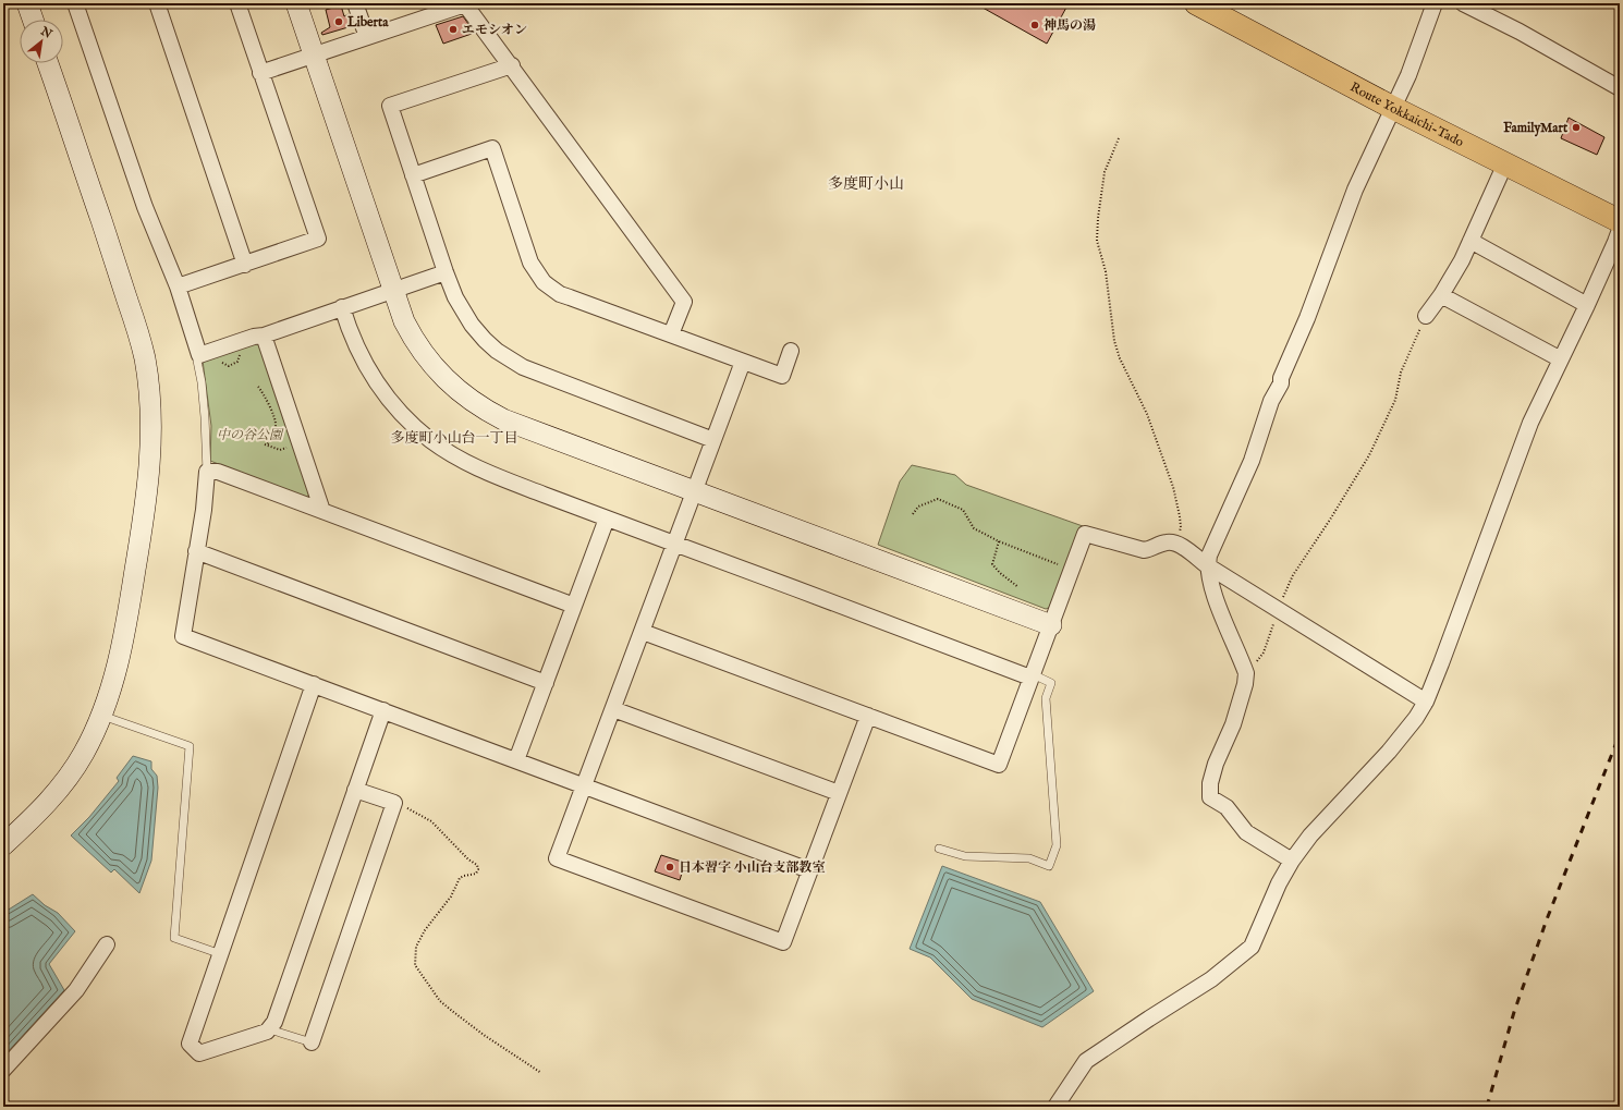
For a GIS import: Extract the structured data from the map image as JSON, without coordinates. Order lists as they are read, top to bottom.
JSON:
{
  "streets": {
    "main road": ["Route Yokkaichi-Tado"]
  },
  "districts": ["多度町小山", "多度町小山台一丁目"],
  "parks": ["中の谷公園"],
  "places": [
    "Liberta",
    "神馬の湯",
    "エモシオン",
    "FamilyMart",
    "日本習字 小山台支部教室"
  ],
  "north": "top right"
}
